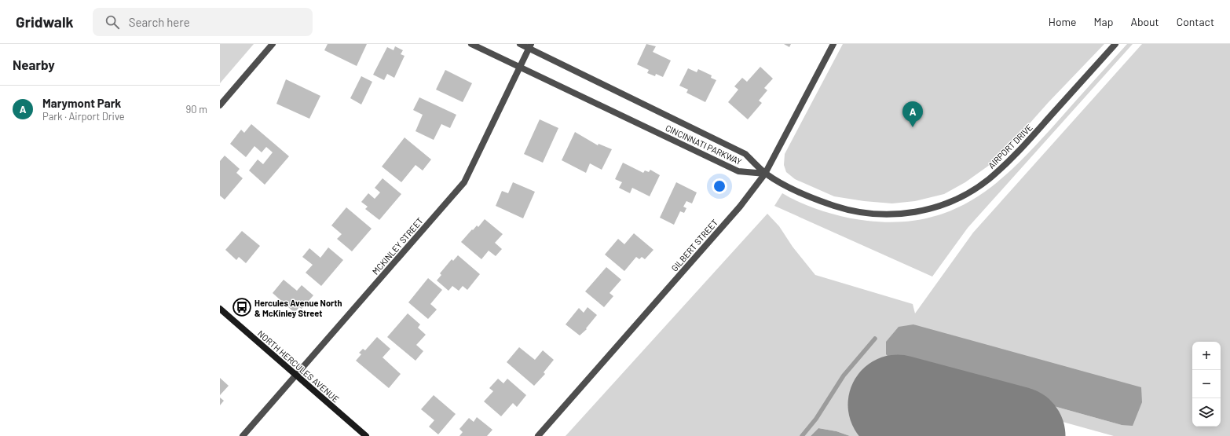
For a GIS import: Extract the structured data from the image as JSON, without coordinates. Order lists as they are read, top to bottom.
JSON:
{
  "streets": {
    "street": [
      "CINCINNATI PARKWAY",
      "AIRPORT DRIVE",
      "GILBERT STREET",
      "MCKINLEY STREET",
      "NORTH HERCULES AVENUE"
    ]
  },
  "crossings": [
    ["CINCINNATI PARKWAY", "AIRPORT DRIVE"],
    ["CINCINNATI PARKWAY", "GILBERT STREET"],
    ["CINCINNATI PARKWAY", "MCKINLEY STREET"],
    ["AIRPORT DRIVE", "GILBERT STREET"],
    ["MCKINLEY STREET", "NORTH HERCULES AVENUE"]
  ],
  "places": {
    "bus stop": ["Hercules Avenue North & McKinley Street"]
  },
  "page": {
    "header": "Gridwalk",
    "search": "Search here",
    "nav": [
      "Home",
      "Map",
      "About",
      "Contact"
    ],
    "heading": "Nearby",
    "list": [
      {
        "mark": "A",
        "name": "Marymont Park",
        "note": "Park · Airport Drive",
        "value": "90 m"
      }
    ],
    "pins": "A",
    "map_buttons": ["+", "−"]
  }
}
